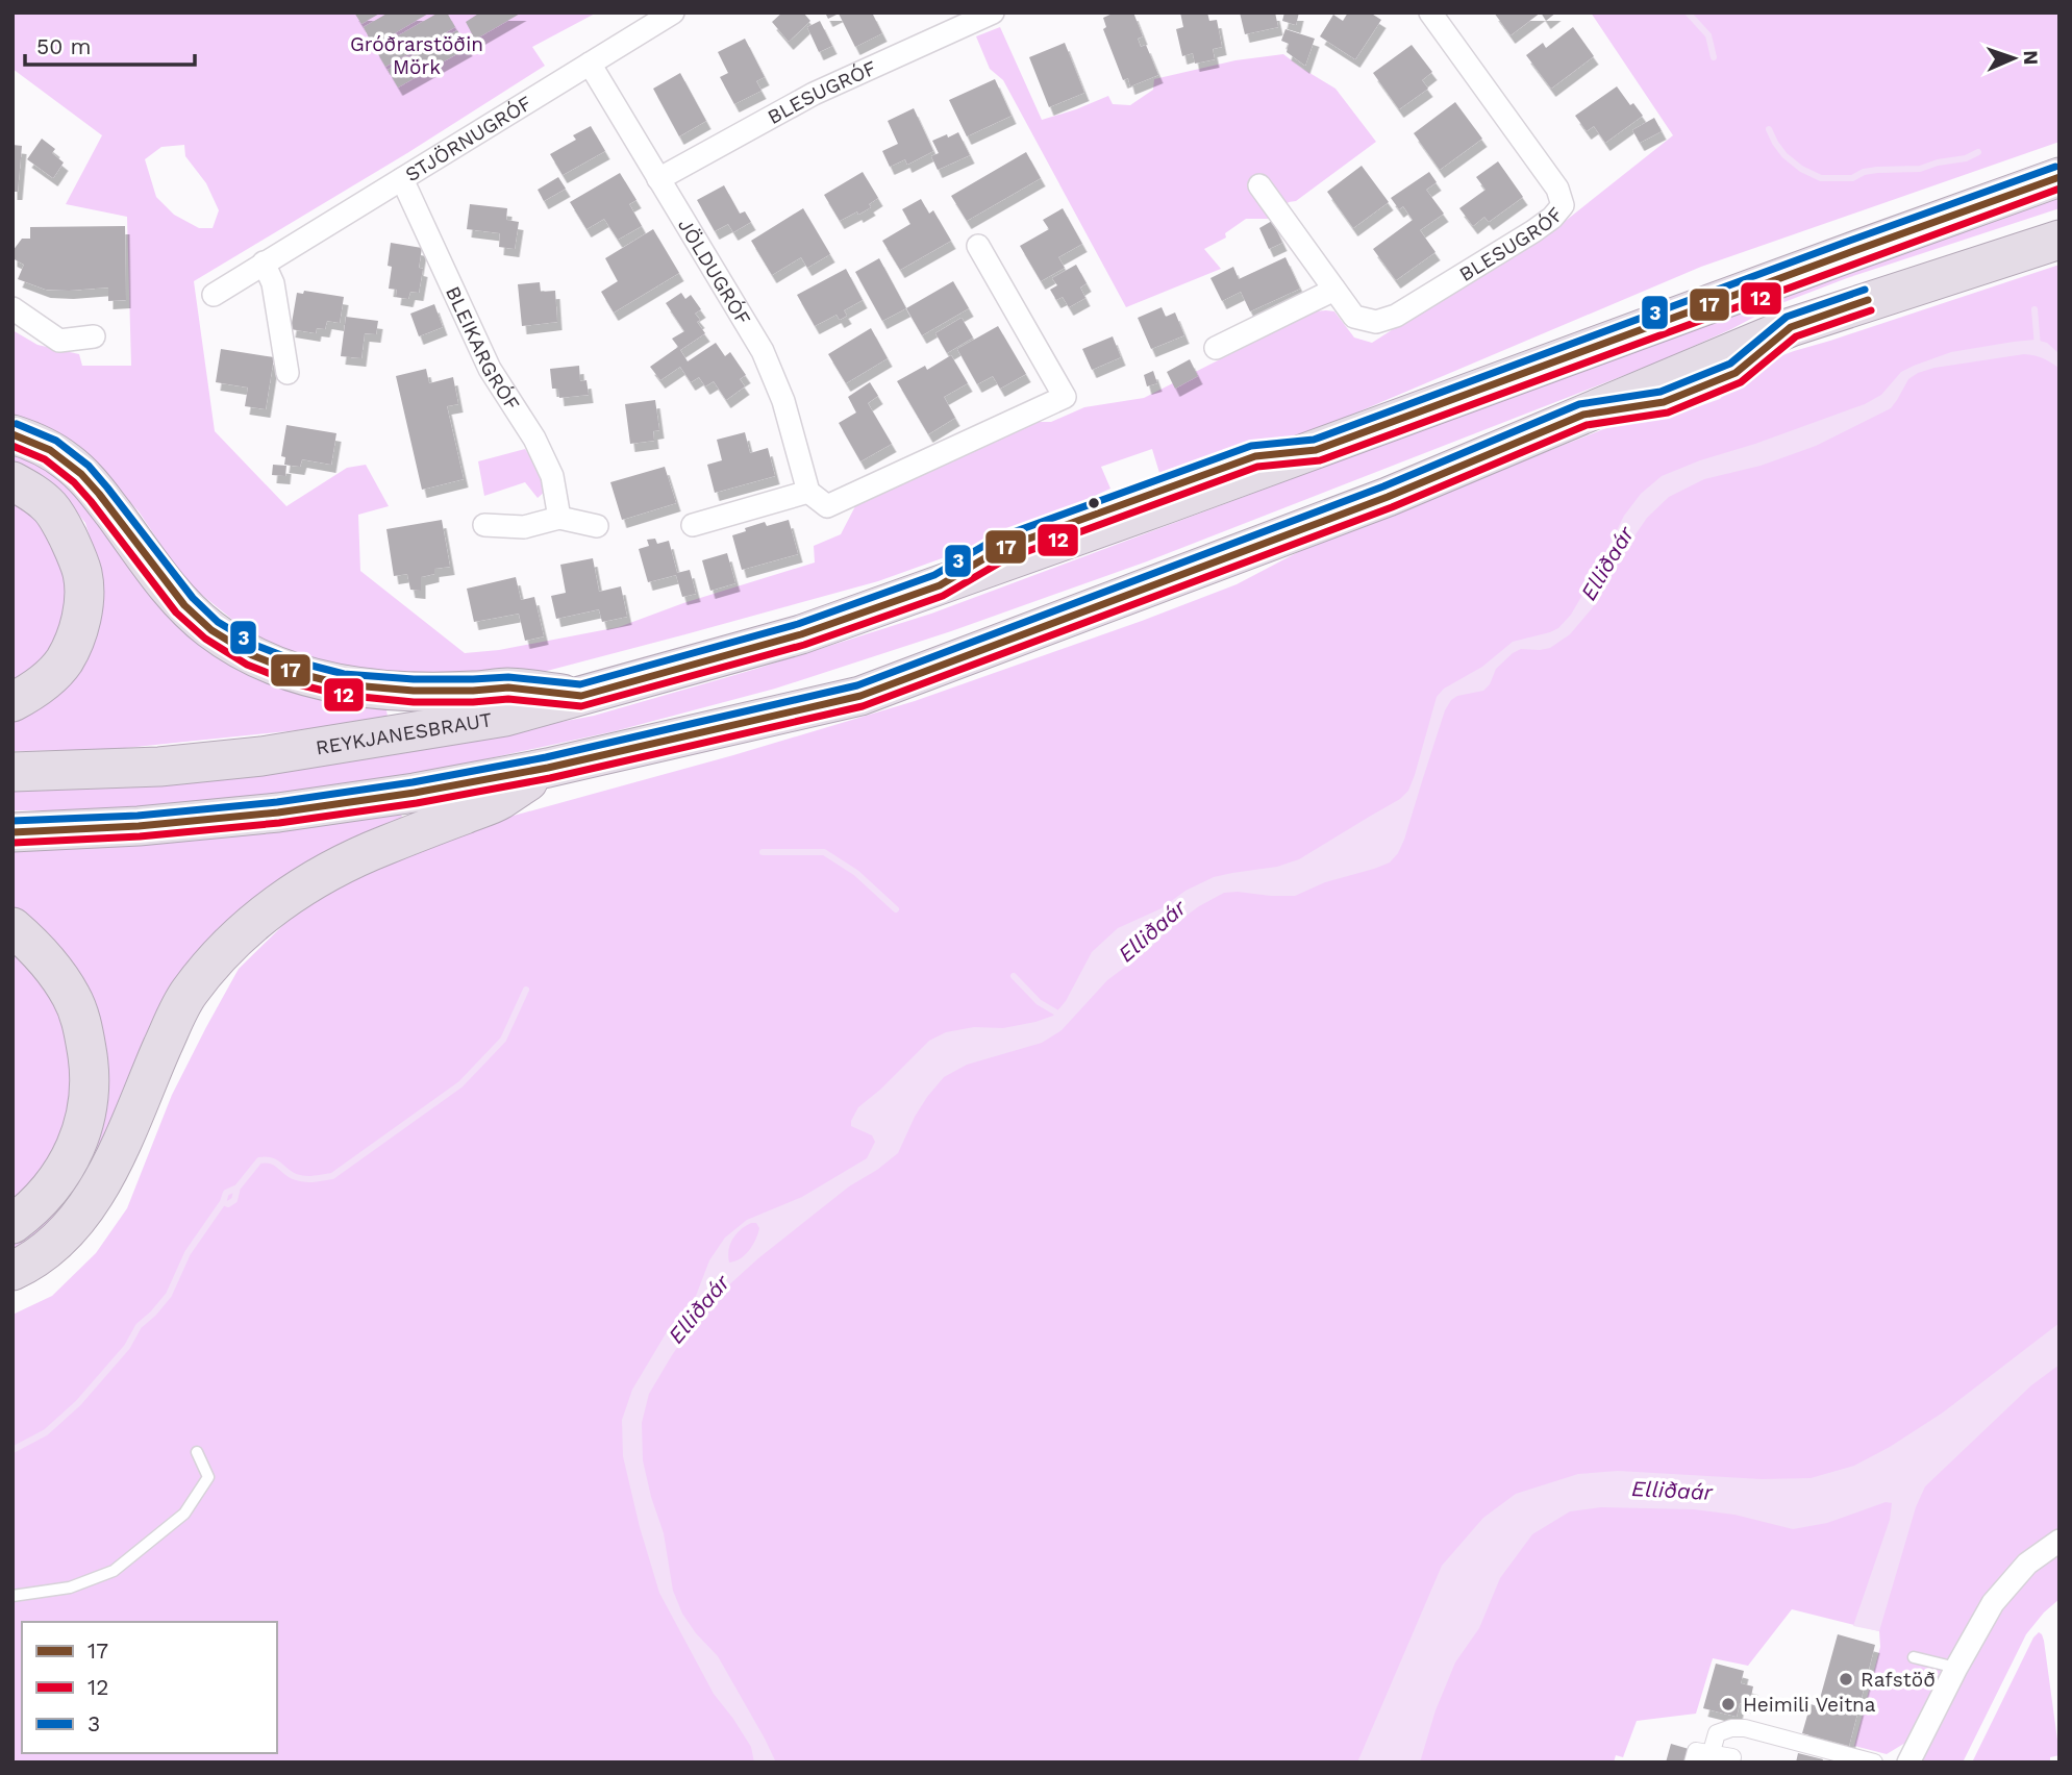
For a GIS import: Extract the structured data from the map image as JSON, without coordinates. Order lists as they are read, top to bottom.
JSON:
{
  "streets": {
    "highway": ["REYKJANESBRAUT"],
    "street": [
      "BLESUGRÓF",
      "STJÖRNUGRÓF",
      "JÖLDUGRÓF",
      "BLEIKARGRÓF"
    ]
  },
  "crossings": [
    ["BLESUGRÓF", "JÖLDUGRÓF"],
    ["STJÖRNUGRÓF", "JÖLDUGRÓF"],
    ["STJÖRNUGRÓF", "BLEIKARGRÓF"]
  ],
  "water": ["Elliðaár"],
  "parks": ["Gróðrarstöðin Mörk"],
  "places": ["Rafstöð", "Heimili Veitna"],
  "lines": ["transit line 3", "transit line 17", "transit line 12"],
  "legend": ["17", "12", "3"],
  "scale_bar": "50 m",
  "north": "right"
}
